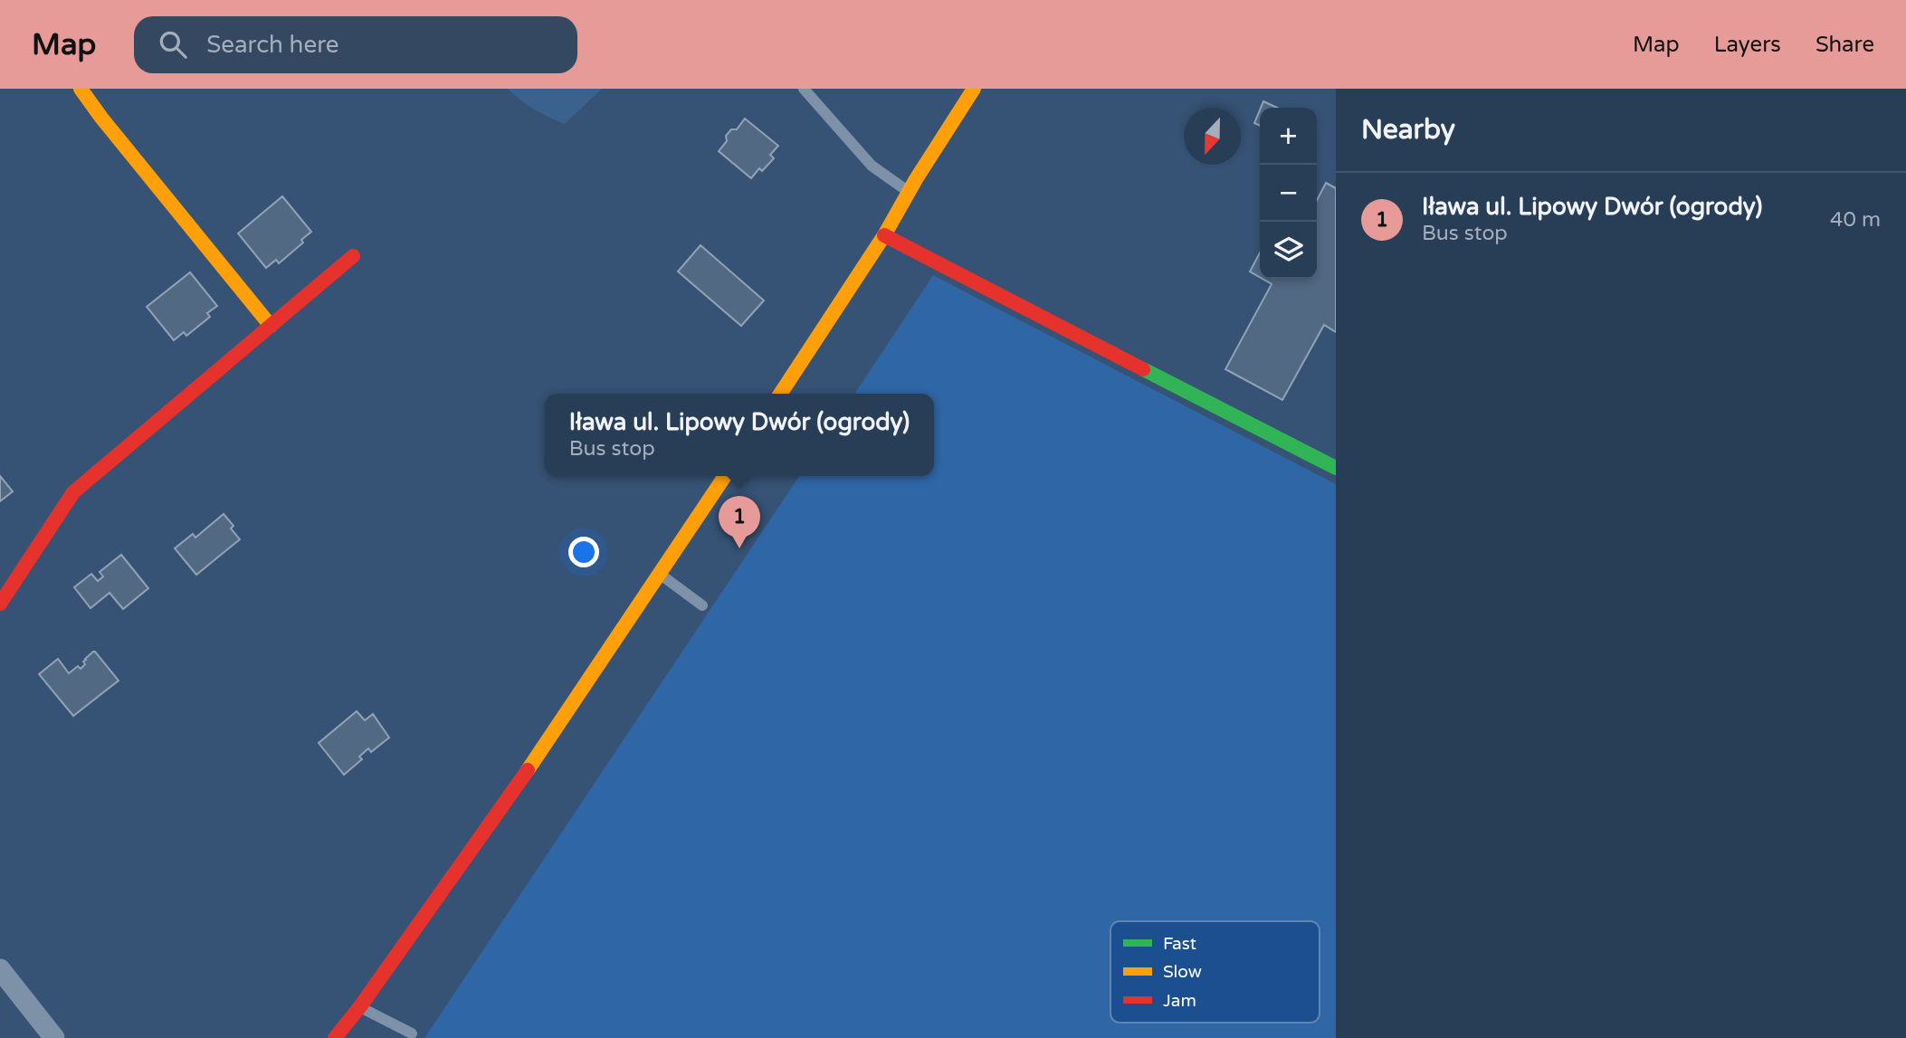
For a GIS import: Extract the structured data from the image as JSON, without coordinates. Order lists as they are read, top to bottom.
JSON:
{
  "legend": ["Fast", "Slow", "Jam"],
  "north": "bottom",
  "page": {
    "header": "Map",
    "search": "Search here",
    "nav": ["Map", "Layers", "Share"],
    "heading": "Nearby",
    "map_buttons": ["+", "−"],
    "list": [
      {
        "mark": "1",
        "name": "Iława ul. Lipowy Dwór (ogrody)",
        "note": "Bus stop",
        "value": "40 m"
      }
    ],
    "popup": ["Iława ul. Lipowy Dwór (ogrody)", "Bus stop"],
    "pins": "1"
  }
}
